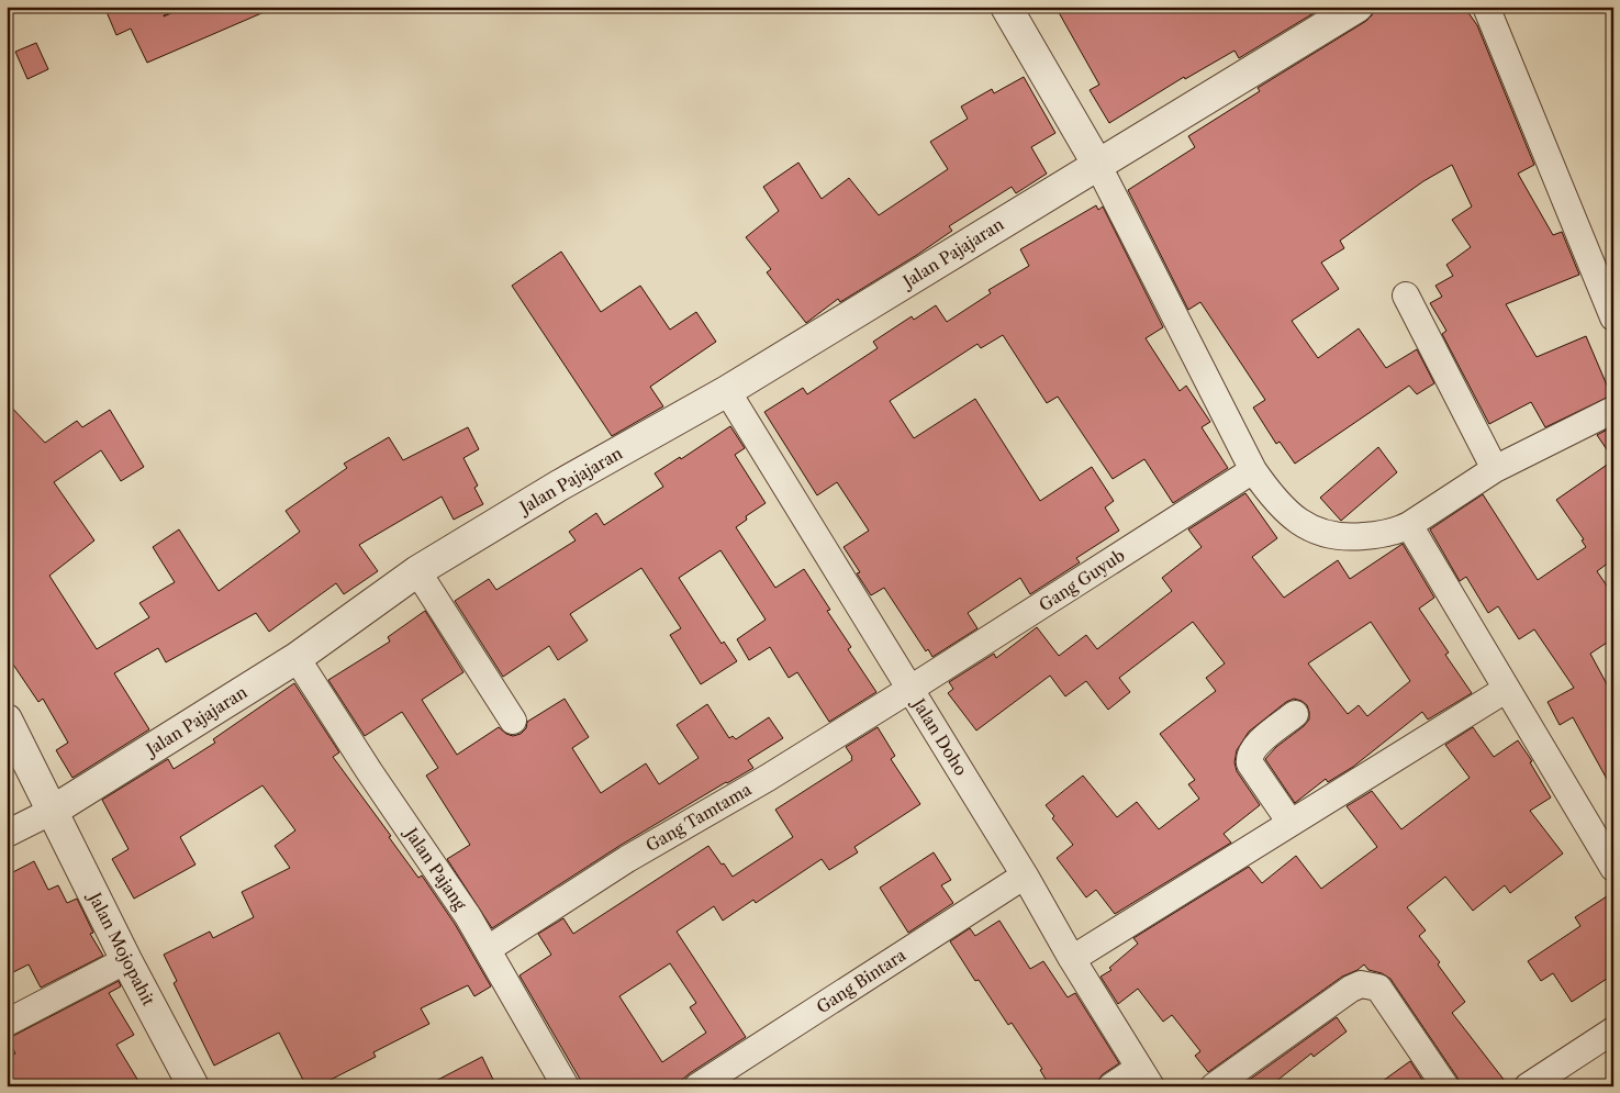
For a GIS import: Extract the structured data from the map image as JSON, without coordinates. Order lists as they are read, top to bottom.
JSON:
{
  "streets": {
    "street": [
      "Jalan Pajajaran",
      "Gang Guyub",
      "Jalan Doho",
      "Gang Tamtama",
      "Jalan Pajang",
      "Jalan Mojopahit",
      "Gang Bintara"
    ]
  },
  "crossings": [
    ["Jalan Pajajaran", "Jalan Doho"],
    ["Jalan Pajajaran", "Jalan Pajang"],
    ["Jalan Pajajaran", "Jalan Mojopahit"],
    ["Gang Guyub", "Jalan Doho"],
    ["Gang Guyub", "Gang Tamtama"],
    ["Jalan Doho", "Gang Tamtama"],
    ["Jalan Doho", "Gang Bintara"],
    ["Gang Tamtama", "Jalan Pajang"]
  ]
}
